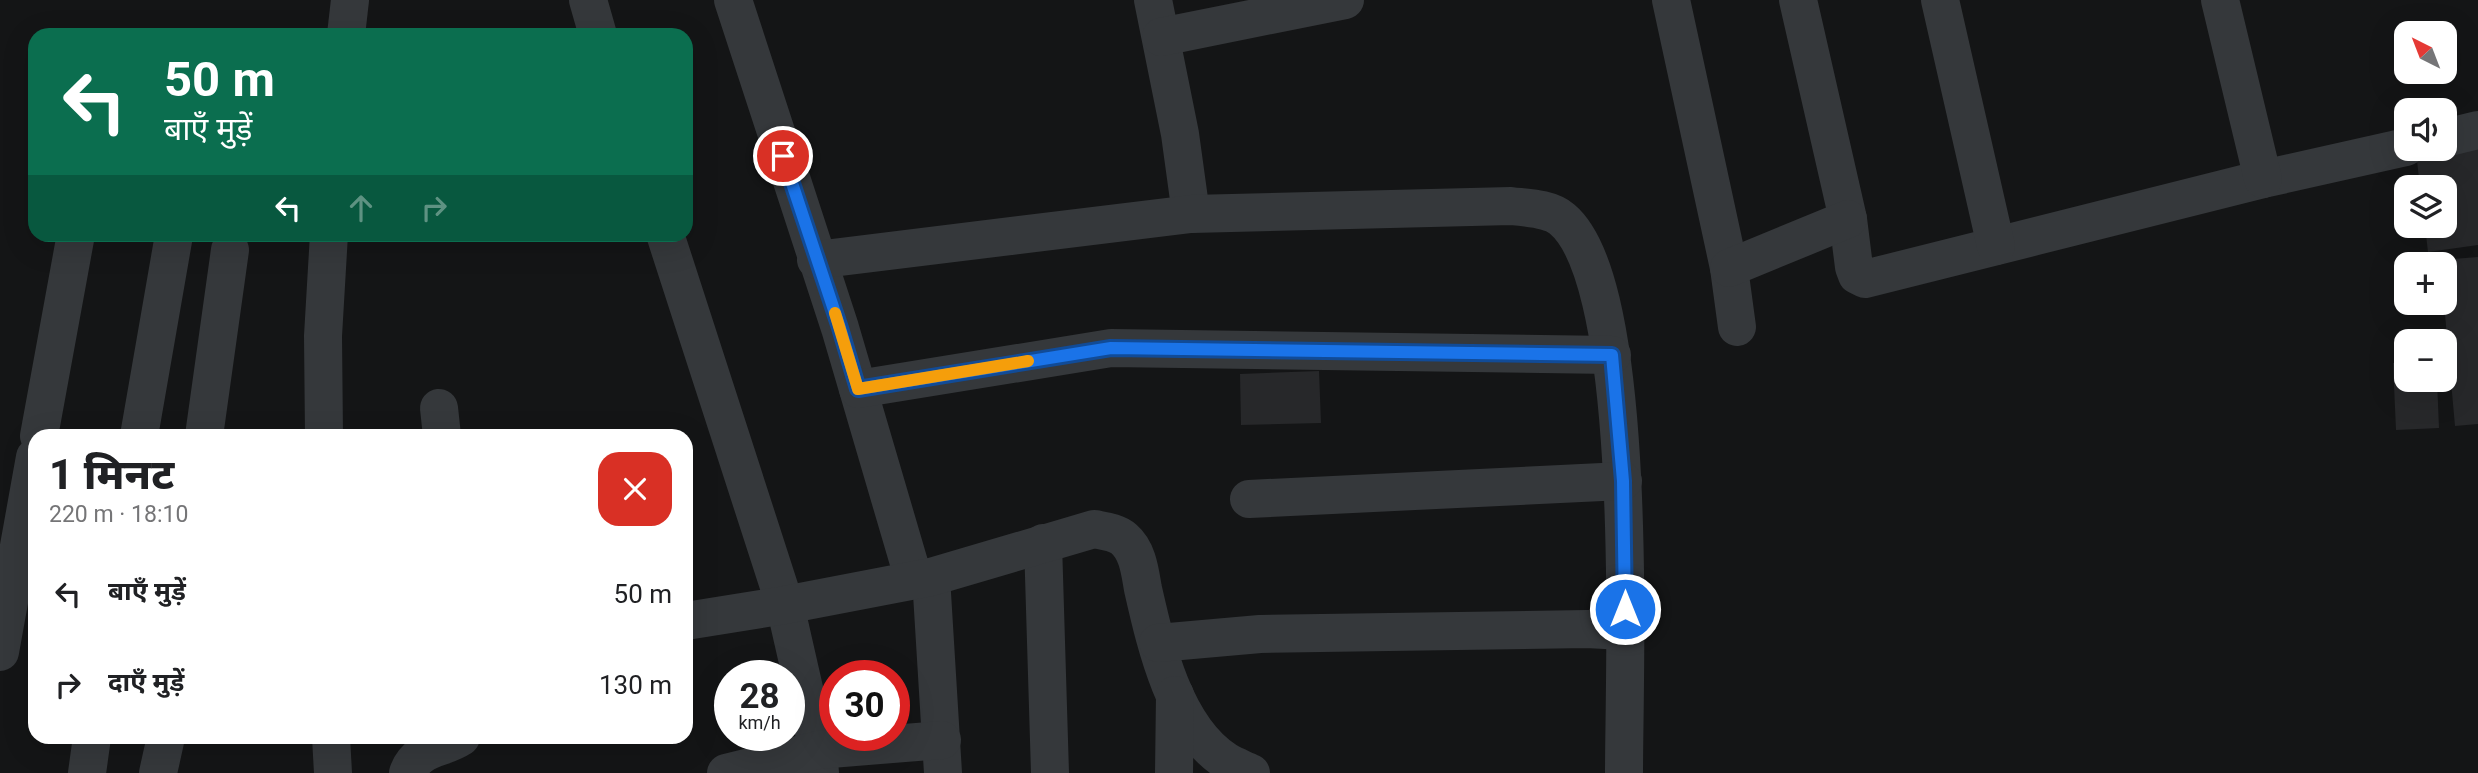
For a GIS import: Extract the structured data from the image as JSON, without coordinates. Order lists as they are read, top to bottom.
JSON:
{
  "north": "top left",
  "page": {
    "map_buttons": ["+", "−"],
    "turn": ["50 m", "बाएँ मुड़ें"],
    "heading": ["1 मिनट", "220 m · 18:10"],
    "list": [
      {
        "name": "बाएँ मुड़ें",
        "value": "50 m"
      },
      {
        "name": "दाएँ मुड़ें",
        "value": "130 m"
      }
    ],
    "speed": "28 km/h",
    "limit": "30"
  }
}
